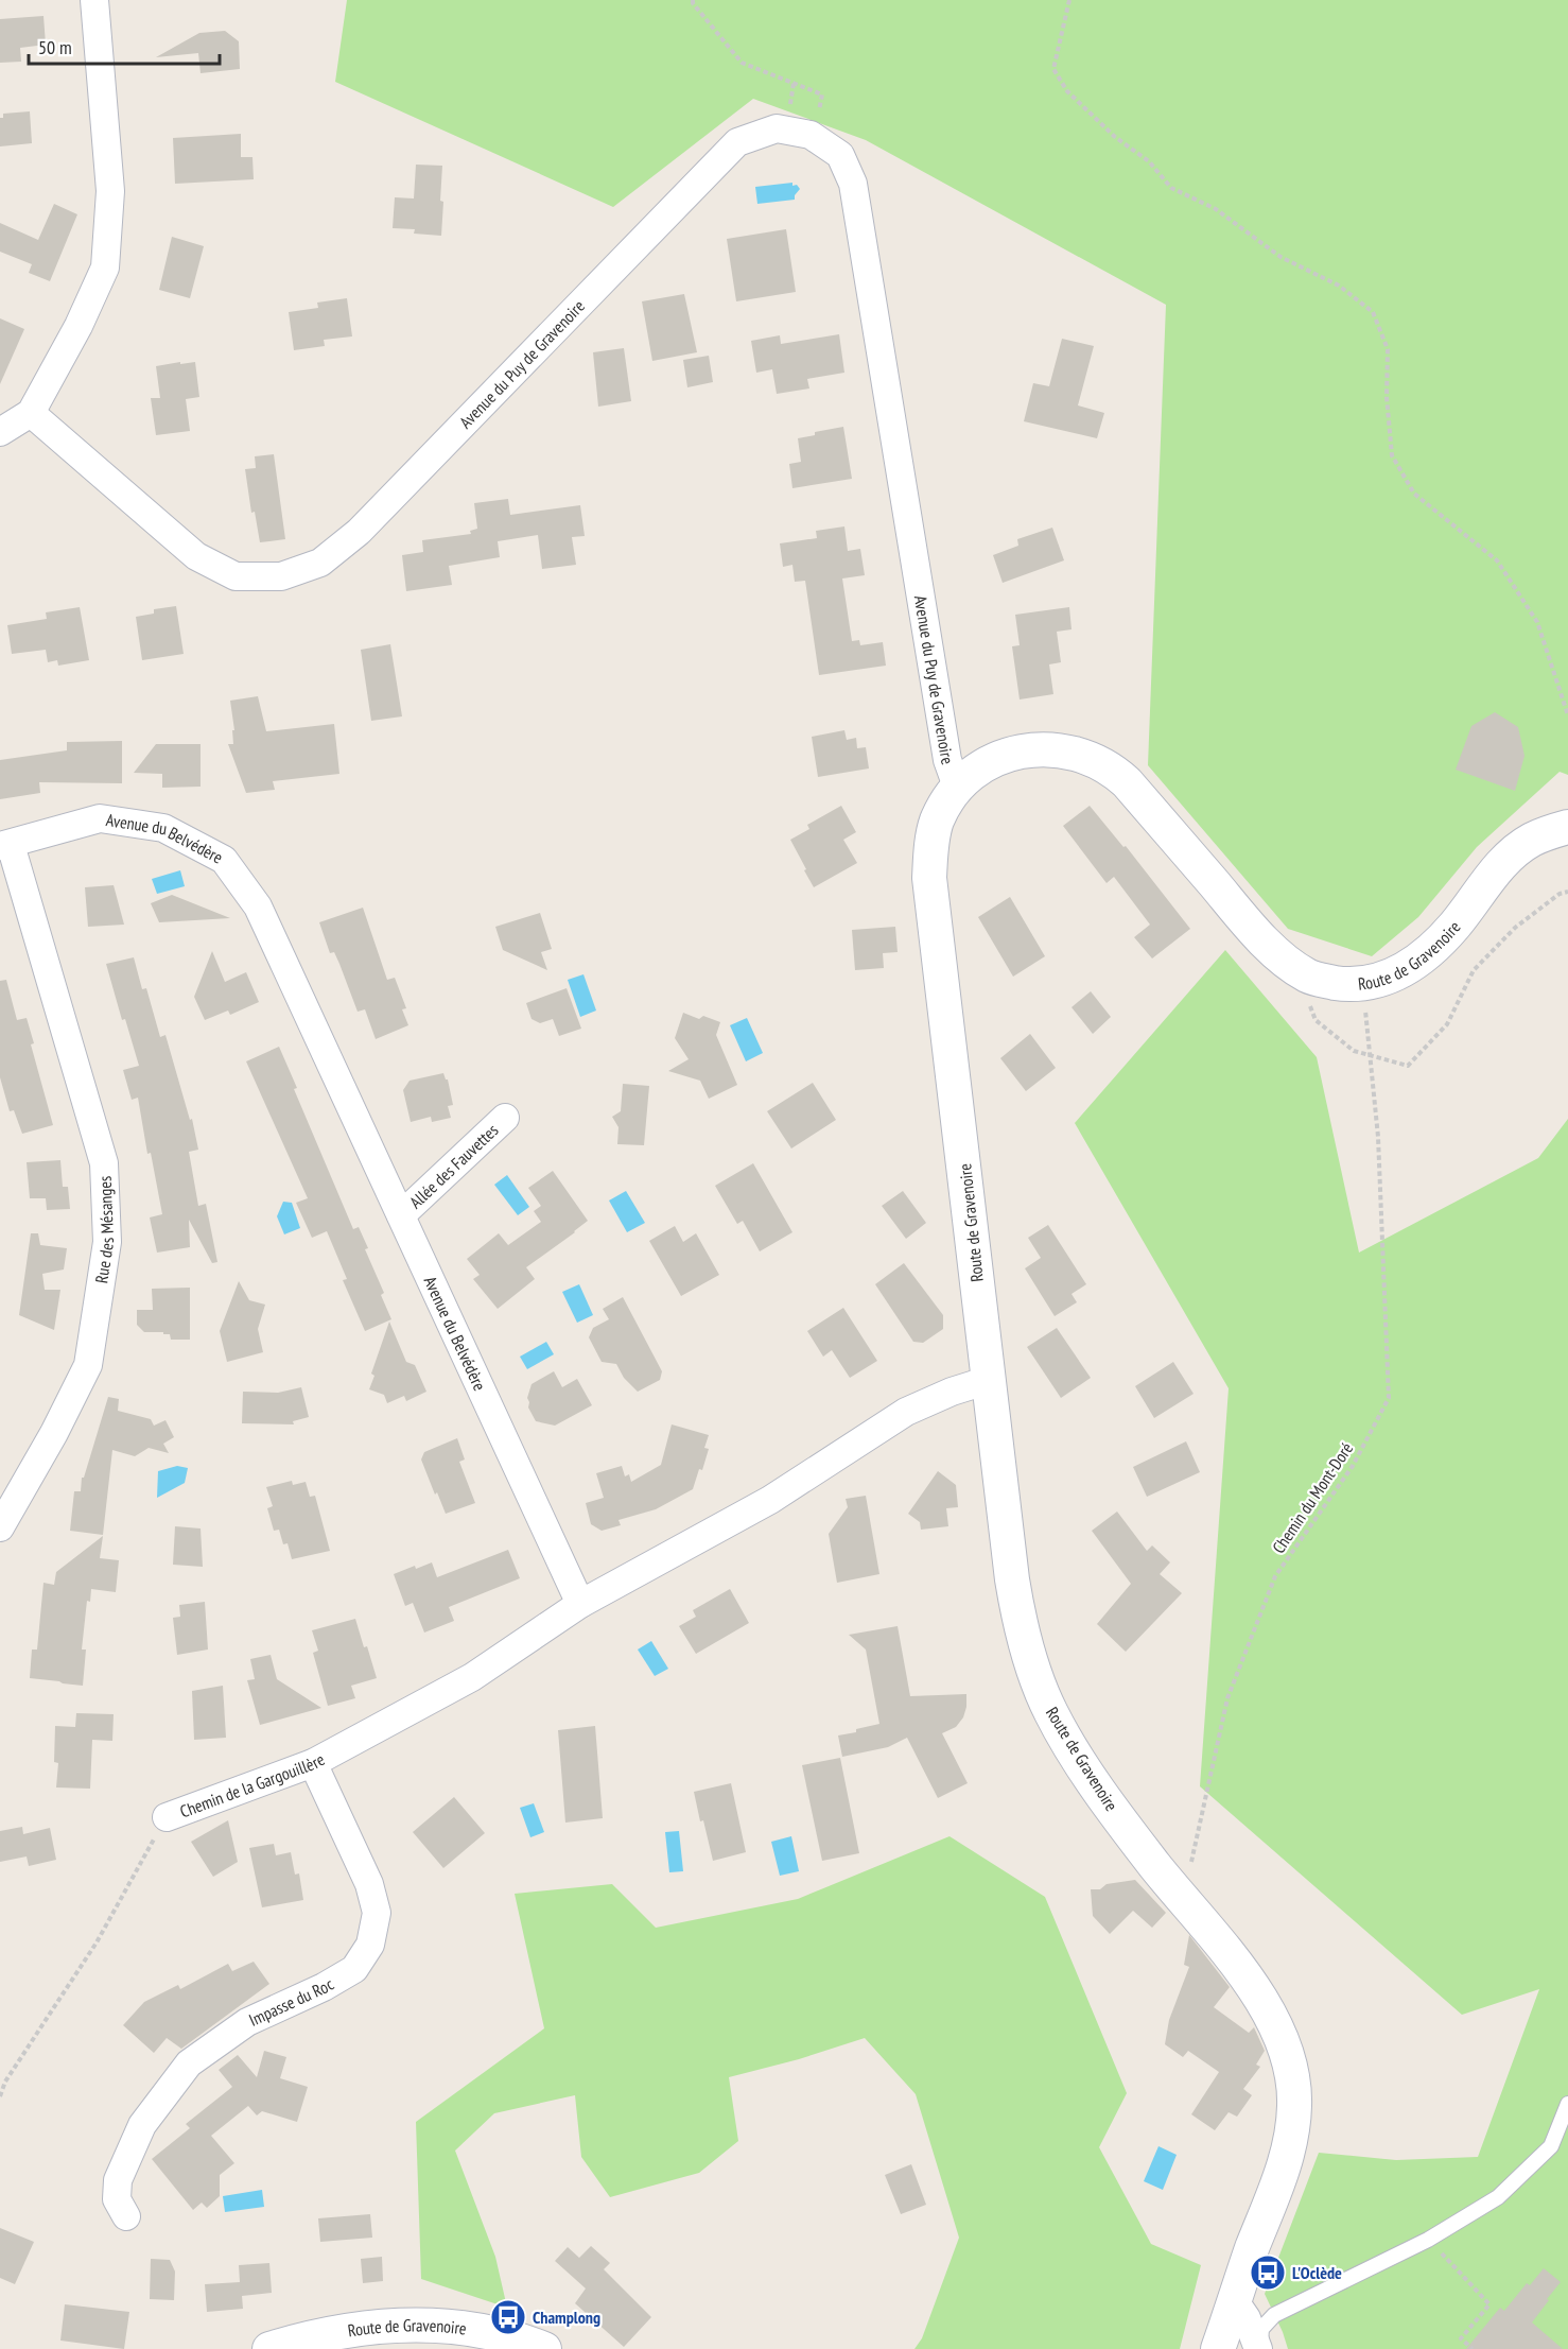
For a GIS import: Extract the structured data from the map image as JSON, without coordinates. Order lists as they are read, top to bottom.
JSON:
{
  "streets": {
    "street": [
      "Avenue du Puy de Gravenoire",
      "Avenue du Belvédère",
      "Route de Gravenoire",
      "Allée des Fauvettes",
      "Rue des Mésanges",
      "Chemin de la Gargouillère",
      "Impasse du Roc"
    ],
    "path": ["Chemin du Mont-Doré"]
  },
  "crossings": [
    ["Avenue du Puy de Gravenoire", "Route de Gravenoire"],
    ["Avenue du Belvédère", "Allée des Fauvettes"],
    ["Avenue du Belvédère", "Rue des Mésanges"],
    ["Avenue du Belvédère", "Chemin de la Gargouillère"],
    ["Route de Gravenoire", "Chemin du Mont-Doré"],
    ["Chemin de la Gargouillère", "Impasse du Roc"]
  ],
  "places": {
    "bus stop": ["L'Oclède", "Champlong"]
  },
  "scale_bar": "50 m"
}
